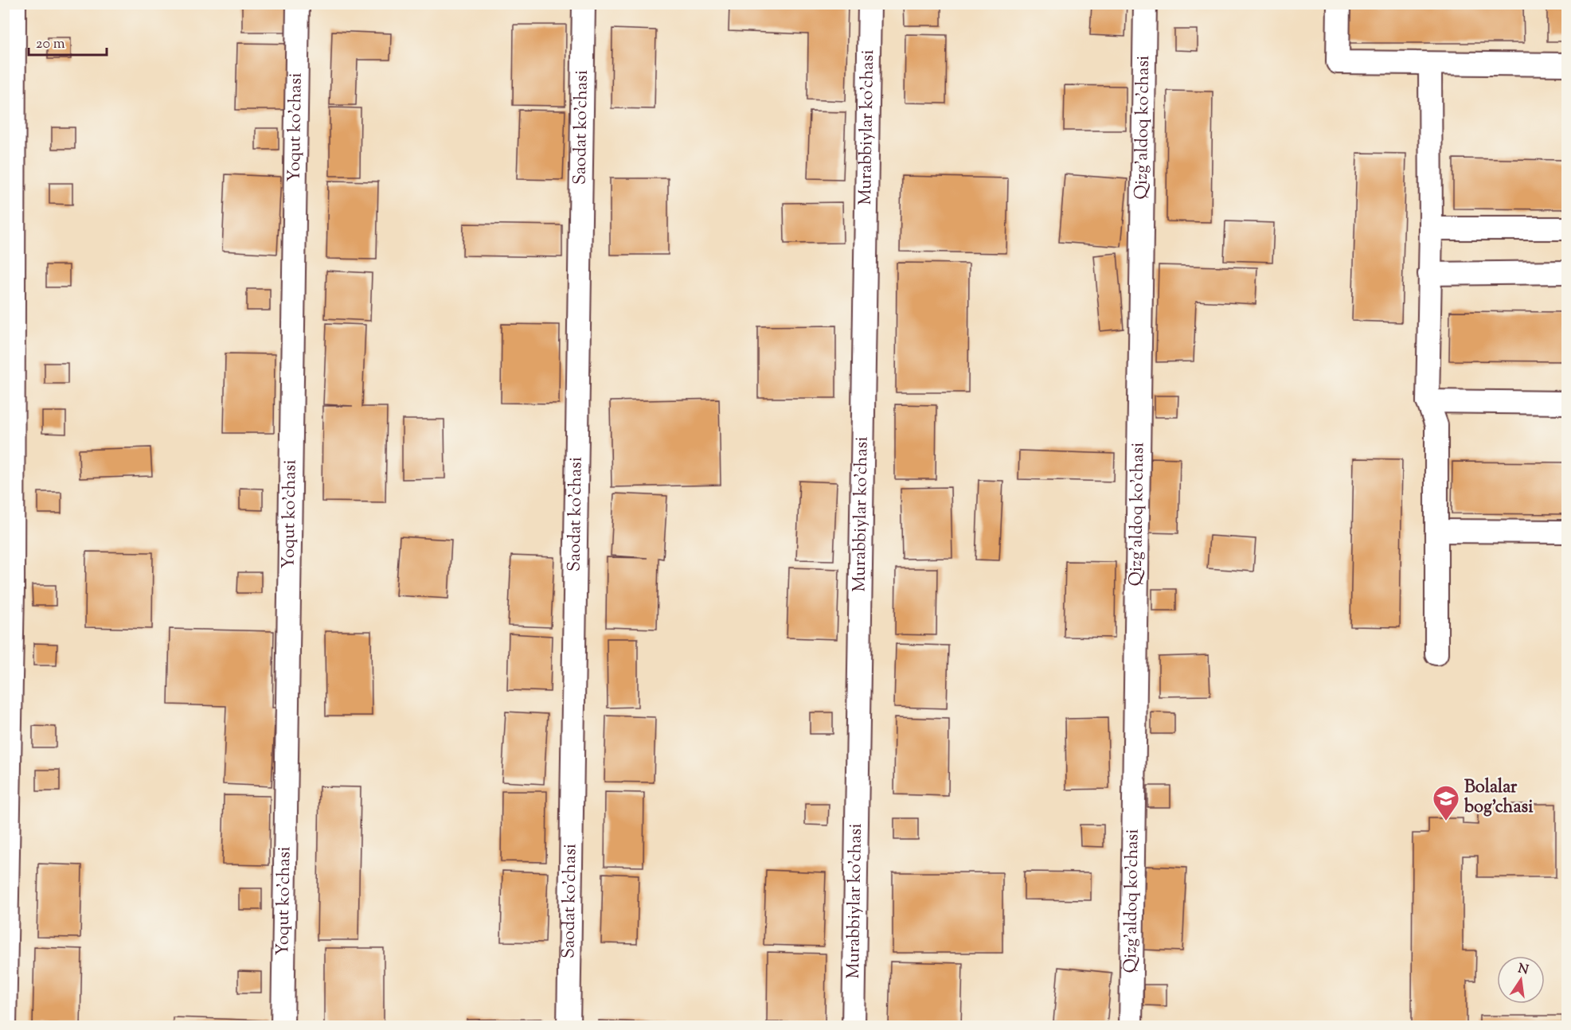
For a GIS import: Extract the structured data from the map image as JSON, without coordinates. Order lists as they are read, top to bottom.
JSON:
{
  "streets": {
    "street": [
      "Yoqut ko'chasi",
      "Saodat ko'chasi",
      "Murabbiylar ko'chasi",
      "Qizg'aldoq ko'chasi"
    ]
  },
  "places": {
    "school or university": ["Bolalar bog'chasi"]
  },
  "scale_bar": "20 m",
  "north": "top"
}
